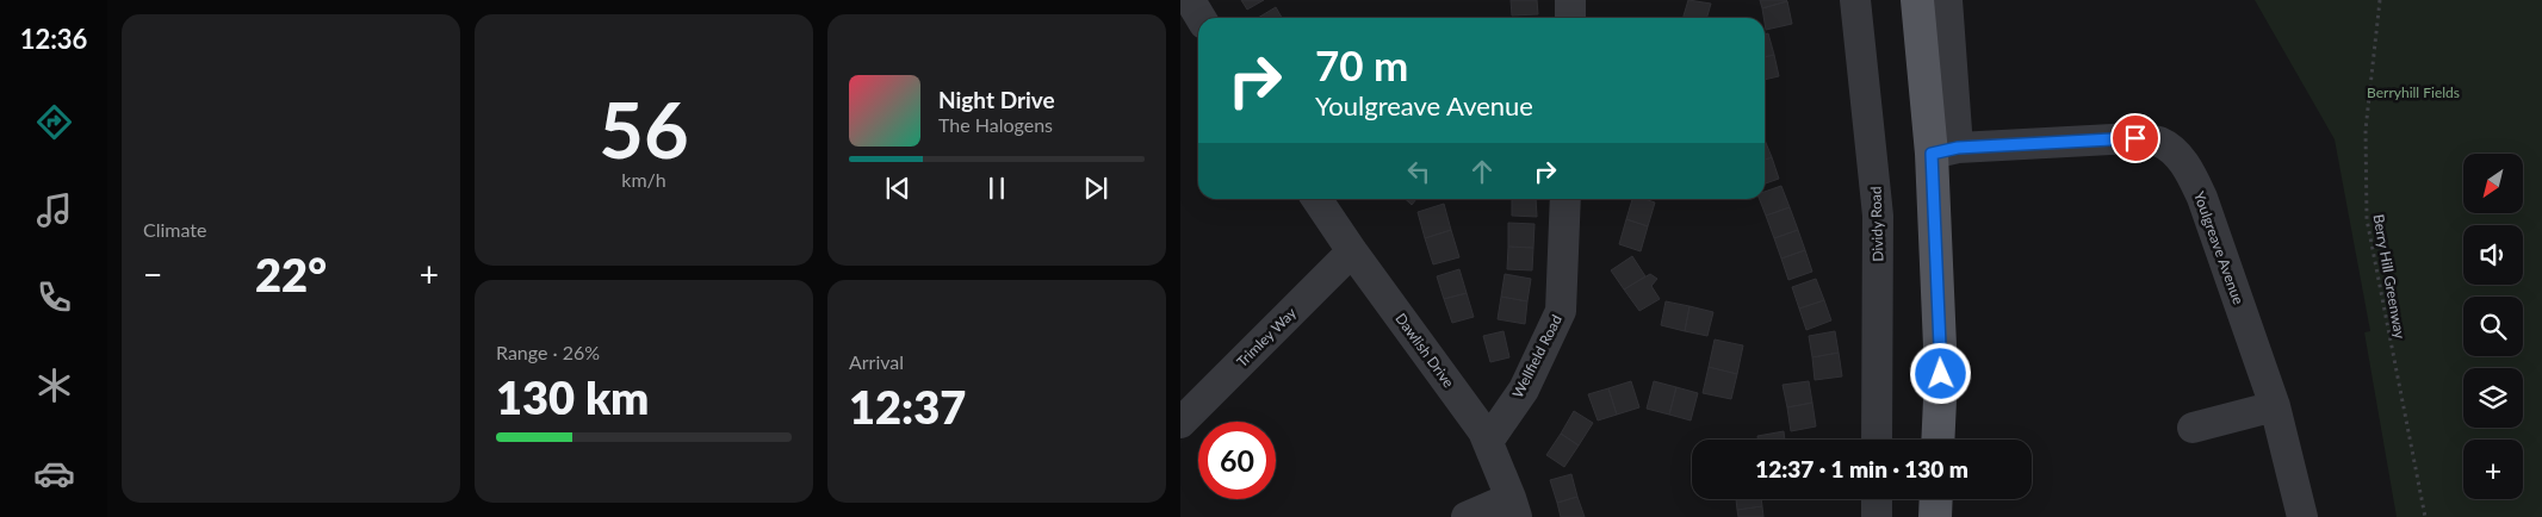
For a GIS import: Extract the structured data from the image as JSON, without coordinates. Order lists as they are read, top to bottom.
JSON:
{
  "streets": {
    "street": [
      "Dividy Road",
      "Youlgreave Avenue",
      "Trimley Way",
      "Dawlish Drive",
      "Wellfield Road"
    ],
    "path": ["Berry Hill Greenway"]
  },
  "crossings": [
    ["Trimley Way", "Dawlish Drive"],
    ["Dawlish Drive", "Wellfield Road"]
  ],
  "parks": ["Berryhill Fields"],
  "north": "bottom left",
  "page": {
    "tabs": "12:36",
    "tile": [
      "Climate",
      ["56", "km/h"],
      ["Range · 26%", "130 km"],
      ["Arrival", "12:37"]
    ],
    "turn": ["70 m", "Youlgreave Avenue"],
    "song": ["Night Drive", "The Halogens"],
    "map_buttons": "+",
    "heat": ["−", "22°", "+"],
    "limit": "60",
    "trip": "12:37 · 1 min · 130 m"
  }
}
